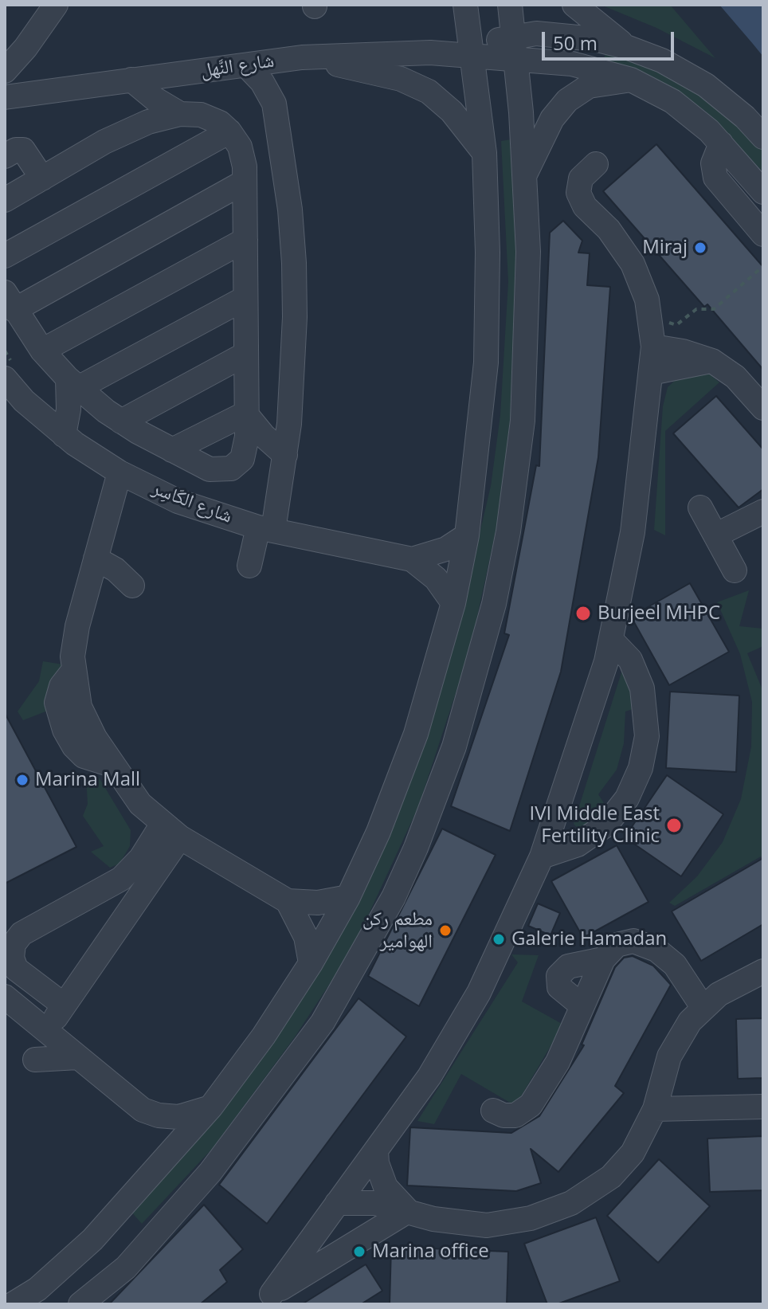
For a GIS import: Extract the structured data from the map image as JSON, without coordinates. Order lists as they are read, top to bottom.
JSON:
{
  "streets": {
    "street": ["شارع النَّهل", "شارع الكَاسِر"]
  },
  "places": [
    "Miraj",
    "Burjeel MHPC",
    "Marina Mall",
    "IVI Middle East Fertility Clinic",
    "مطعم ركن الهوامير",
    "Galerie Hamadan",
    "Marina office"
  ],
  "scale_bar": "50 m"
}
